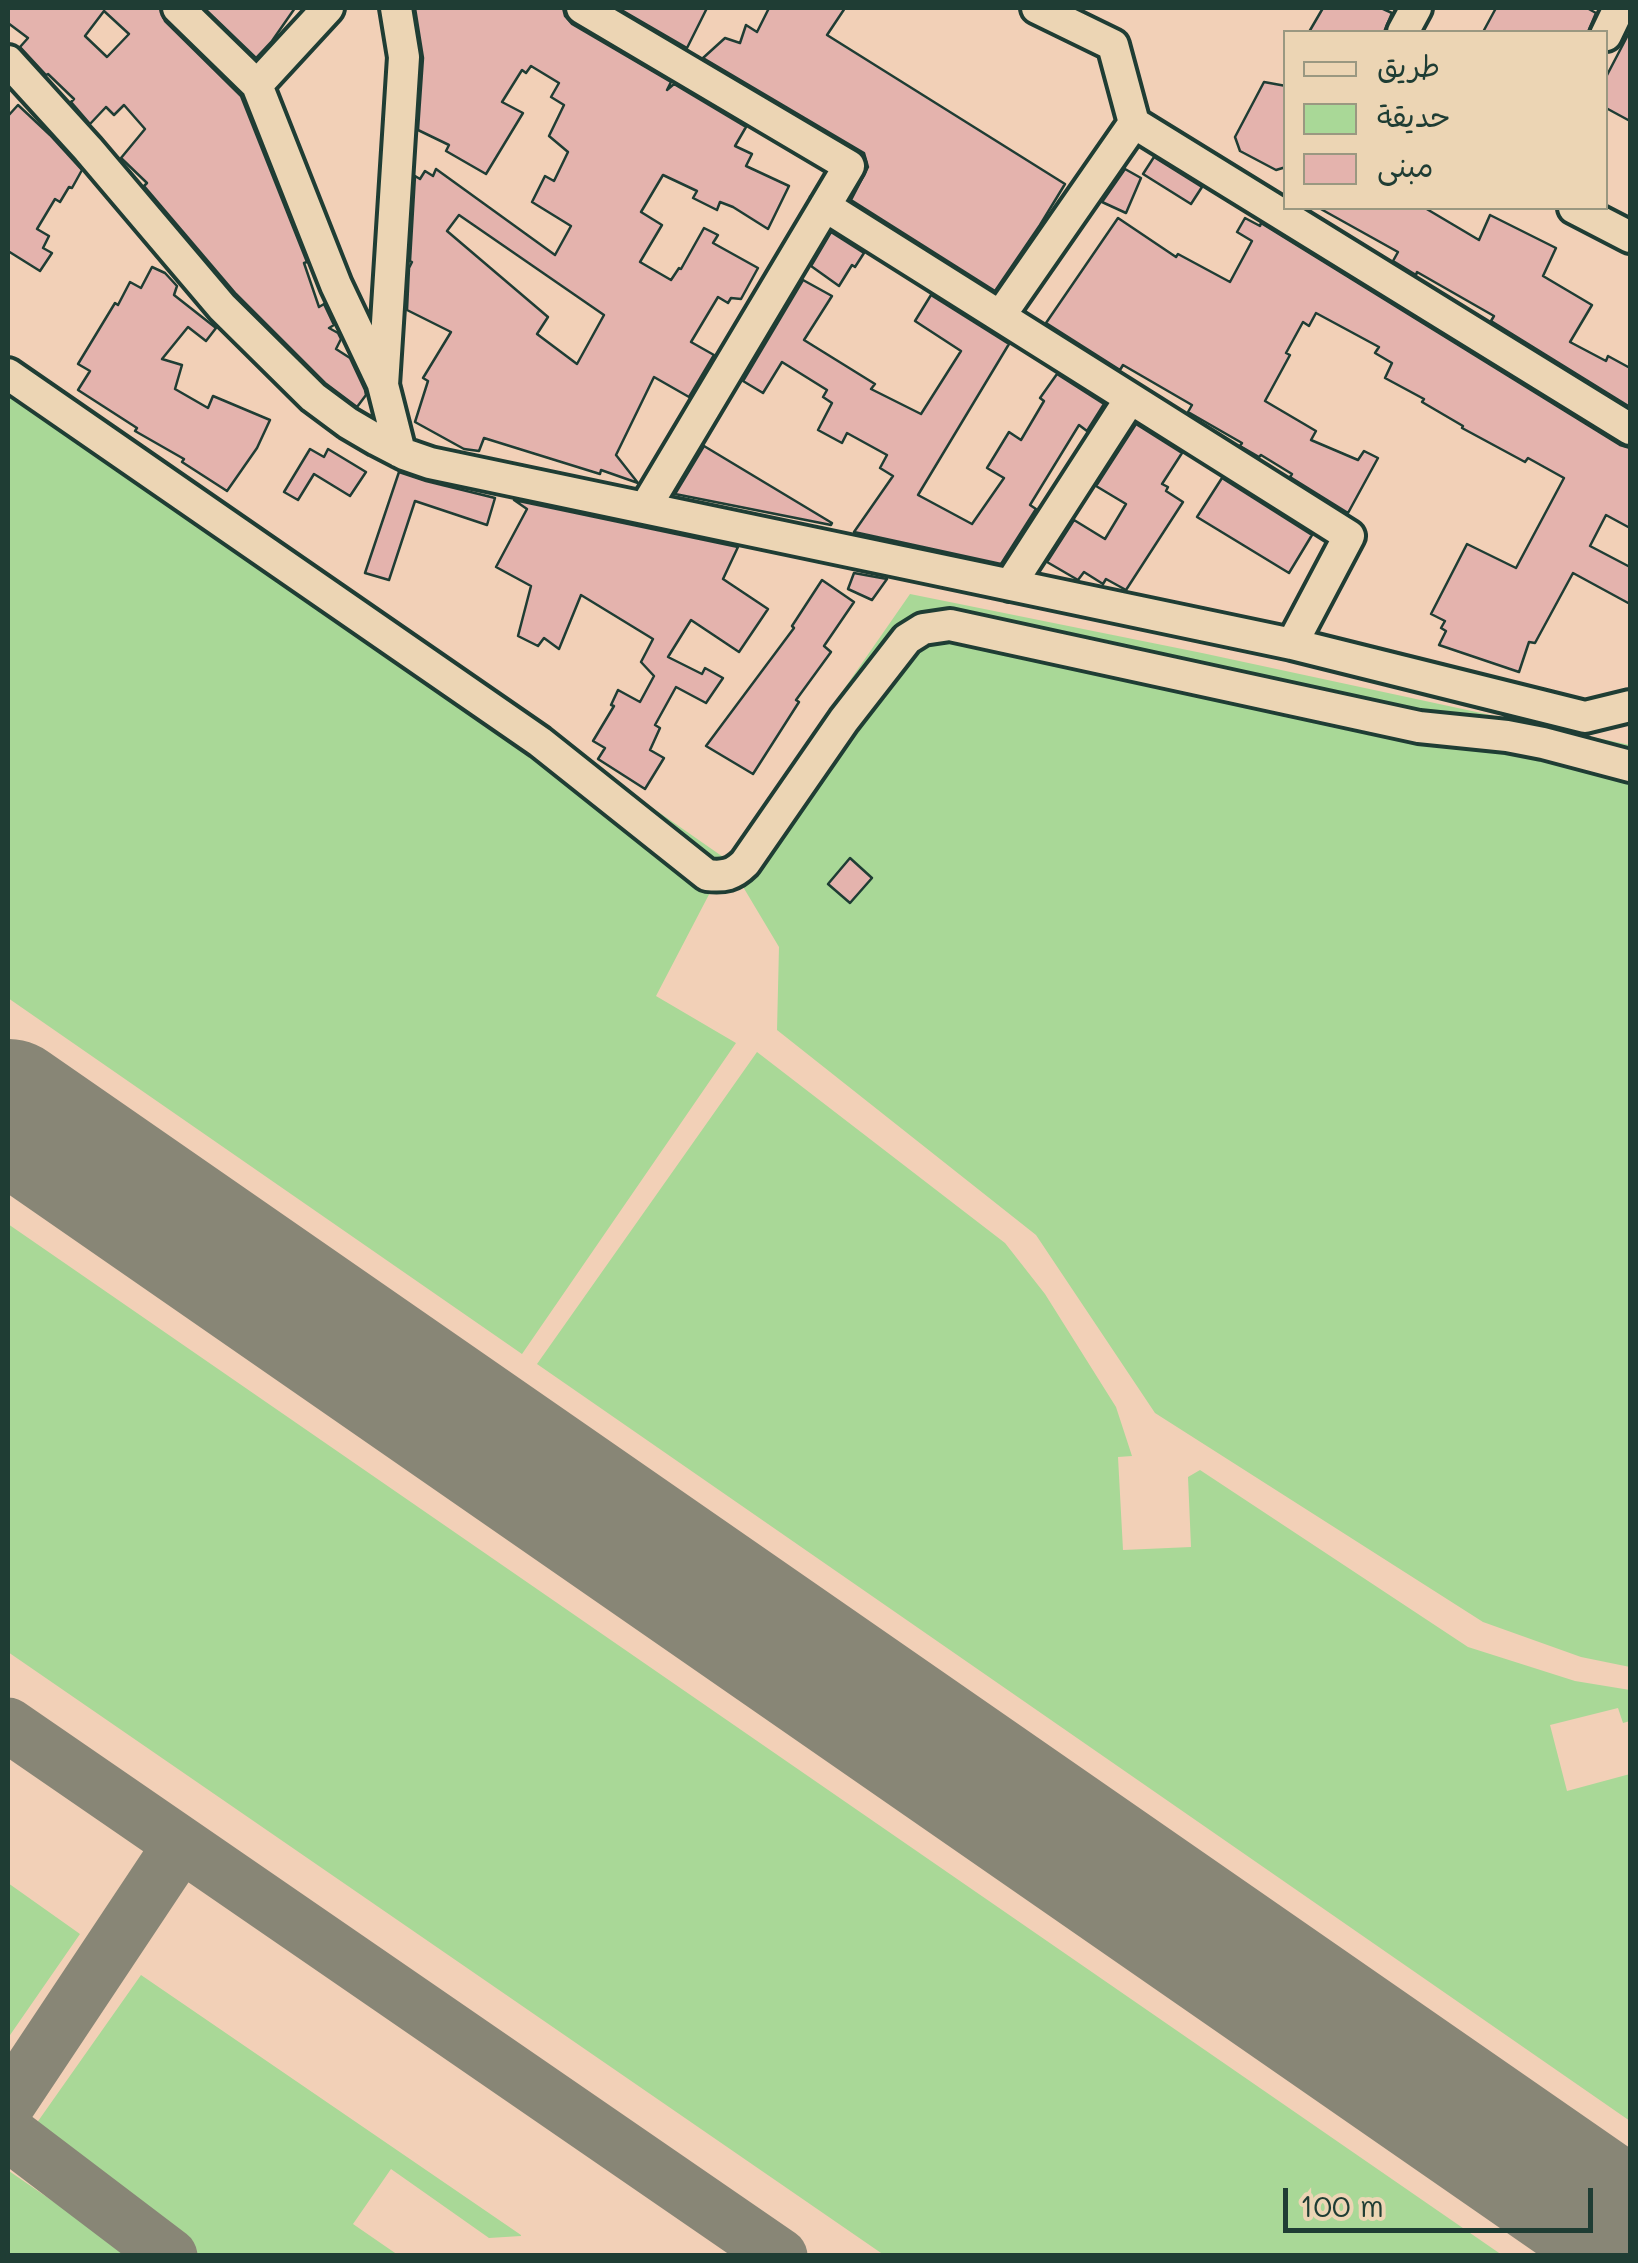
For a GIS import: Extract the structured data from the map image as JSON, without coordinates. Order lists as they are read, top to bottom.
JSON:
{
  "legend": ["طريق", "حديقة", "مبنى"],
  "scale_bar": "100 m"
}
